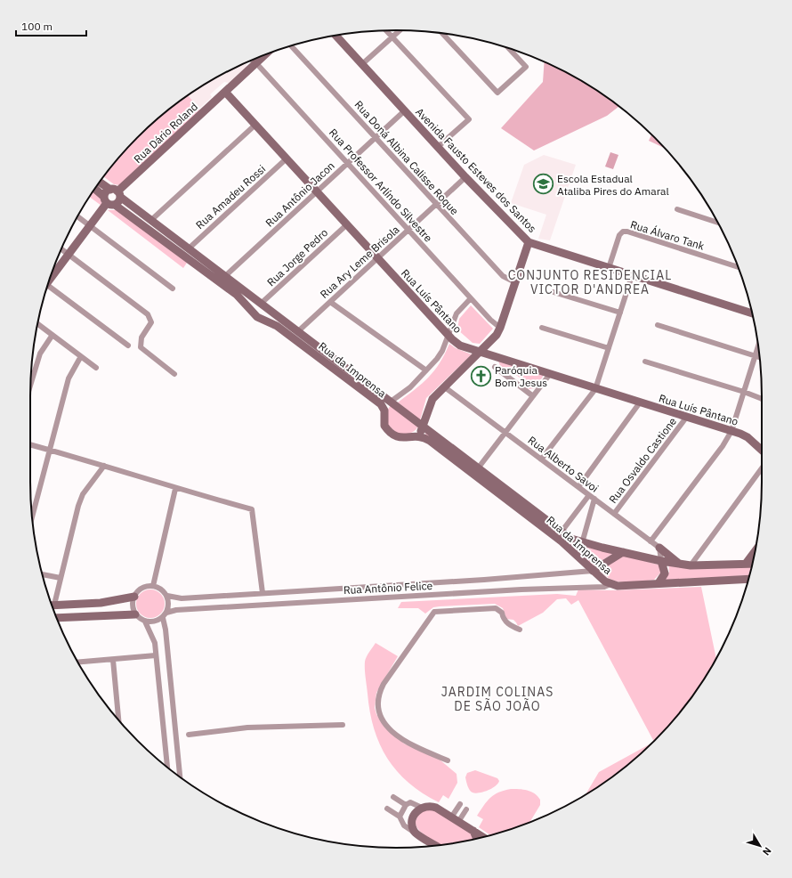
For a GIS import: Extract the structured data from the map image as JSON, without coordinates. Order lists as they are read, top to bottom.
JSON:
{
  "streets": {
    "street": [
      "Rua Dário Roland",
      "Rua Doná Albina Calisse Roque",
      "Avenida Fausto Esteves dos Santos",
      "Rua Professor Arlíndo Silvestre",
      "Rua Antônio Jacon",
      "Rua Amadeu Rossi",
      "Rua Álvaro Tank",
      "Rua Jorge Pedro",
      "Rua Ary Leme Brisola",
      "Rua Luís Pântano",
      "Rua da Imprensa",
      "Rua Osvaldo Castione",
      "Rua Alberto Savoi",
      "Rua Antônio Felice"
    ]
  },
  "crossings": [
    ["Rua Dário Roland", "Rua Professor Arlíndo Silvestre"],
    ["Rua Dário Roland", "Rua Luís Pântano"],
    ["Rua Dário Roland", "Rua da Imprensa"],
    ["Rua Doná Albina Calisse Roque", "Rua Antônio Jacon"],
    ["Rua Doná Albina Calisse Roque", "Rua Ary Leme Brisola"],
    ["Avenida Fausto Esteves dos Santos", "Rua Antônio Jacon"],
    ["Avenida Fausto Esteves dos Santos", "Rua Álvaro Tank"],
    ["Avenida Fausto Esteves dos Santos", "Rua Ary Leme Brisola"],
    ["Rua Professor Arlíndo Silvestre", "Rua Antônio Jacon"],
    ["Rua Professor Arlíndo Silvestre", "Rua Ary Leme Brisola"],
    ["Rua Antônio Jacon", "Rua Luís Pântano"],
    ["Rua Antônio Jacon", "Rua da Imprensa"],
    ["Rua Amadeu Rossi", "Rua Luís Pântano"],
    ["Rua Amadeu Rossi", "Rua da Imprensa"],
    ["Rua Jorge Pedro", "Rua Luís Pântano"],
    ["Rua Jorge Pedro", "Rua da Imprensa"],
    ["Rua Ary Leme Brisola", "Rua Luís Pântano"],
    ["Rua Ary Leme Brisola", "Rua da Imprensa"],
    ["Rua Luís Pântano", "Rua Osvaldo Castione"],
    ["Rua da Imprensa", "Rua Antônio Felice"],
    ["Rua Osvaldo Castione", "Rua Alberto Savoi"]
  ],
  "districts": ["CONJUNTO RESIDENCIAL VICTOR D'ANDREA", "JARDIM COLINAS DE SÃO JOÃO"],
  "places": {
    "school or university": ["Escola Estadual Ataliba Pires do Amaral"],
    "church": ["Paróquia Bom Jesus"]
  },
  "scale_bar": "100 m",
  "north": "bottom right"
}
